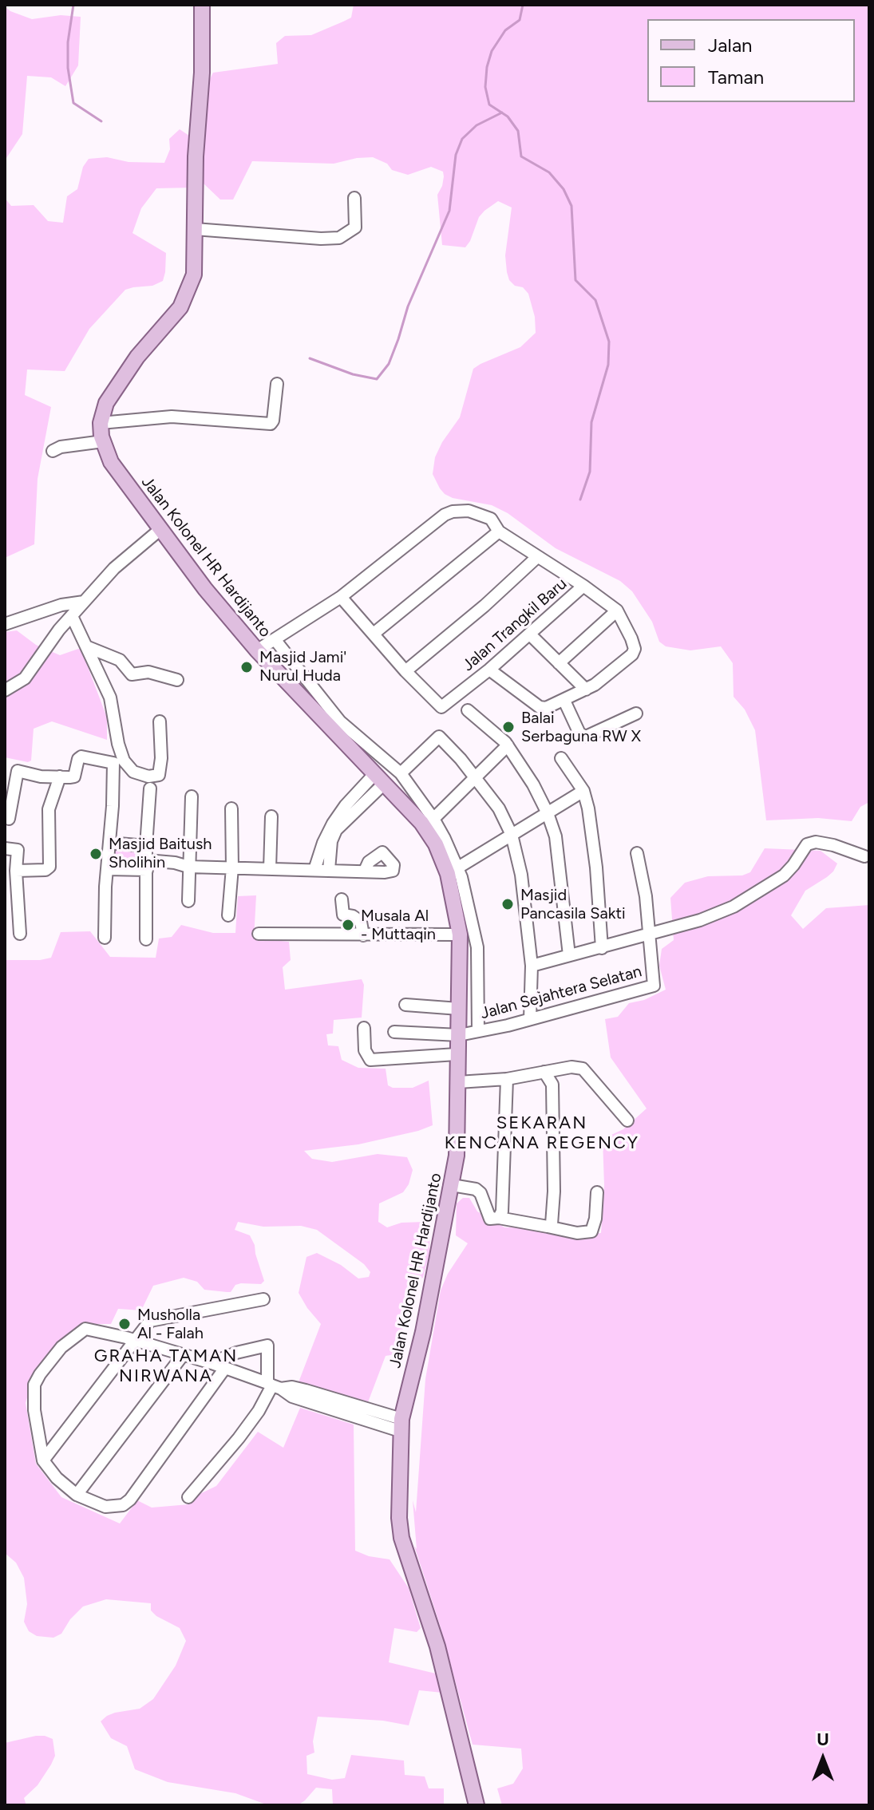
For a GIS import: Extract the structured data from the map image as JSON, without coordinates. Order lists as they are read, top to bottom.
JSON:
{
  "streets": {
    "main road": ["Jalan Kolonel HR Hardijanto"],
    "street": ["Jalan Trangkil Baru", "Jalan Sejahtera Selatan"]
  },
  "crossings": [
    ["Jalan Kolonel HR Hardijanto", "Jalan Trangkil Baru"],
    ["Jalan Kolonel HR Hardijanto", "Jalan Sejahtera Selatan"]
  ],
  "districts": ["SEKARAN KENCANA REGENCY", "GRAHA TAMAN NIRWANA"],
  "places": [
    "Masjid Jami' Nurul Huda",
    "Balai Serbaguna RW X",
    "Masjid Baitush Sholihin",
    "Masjid Pancasila Sakti",
    "Musala Al - Muttaqin",
    "Musholla Al - Falah"
  ],
  "legend": ["Jalan", "Taman"],
  "north": "top"
}
